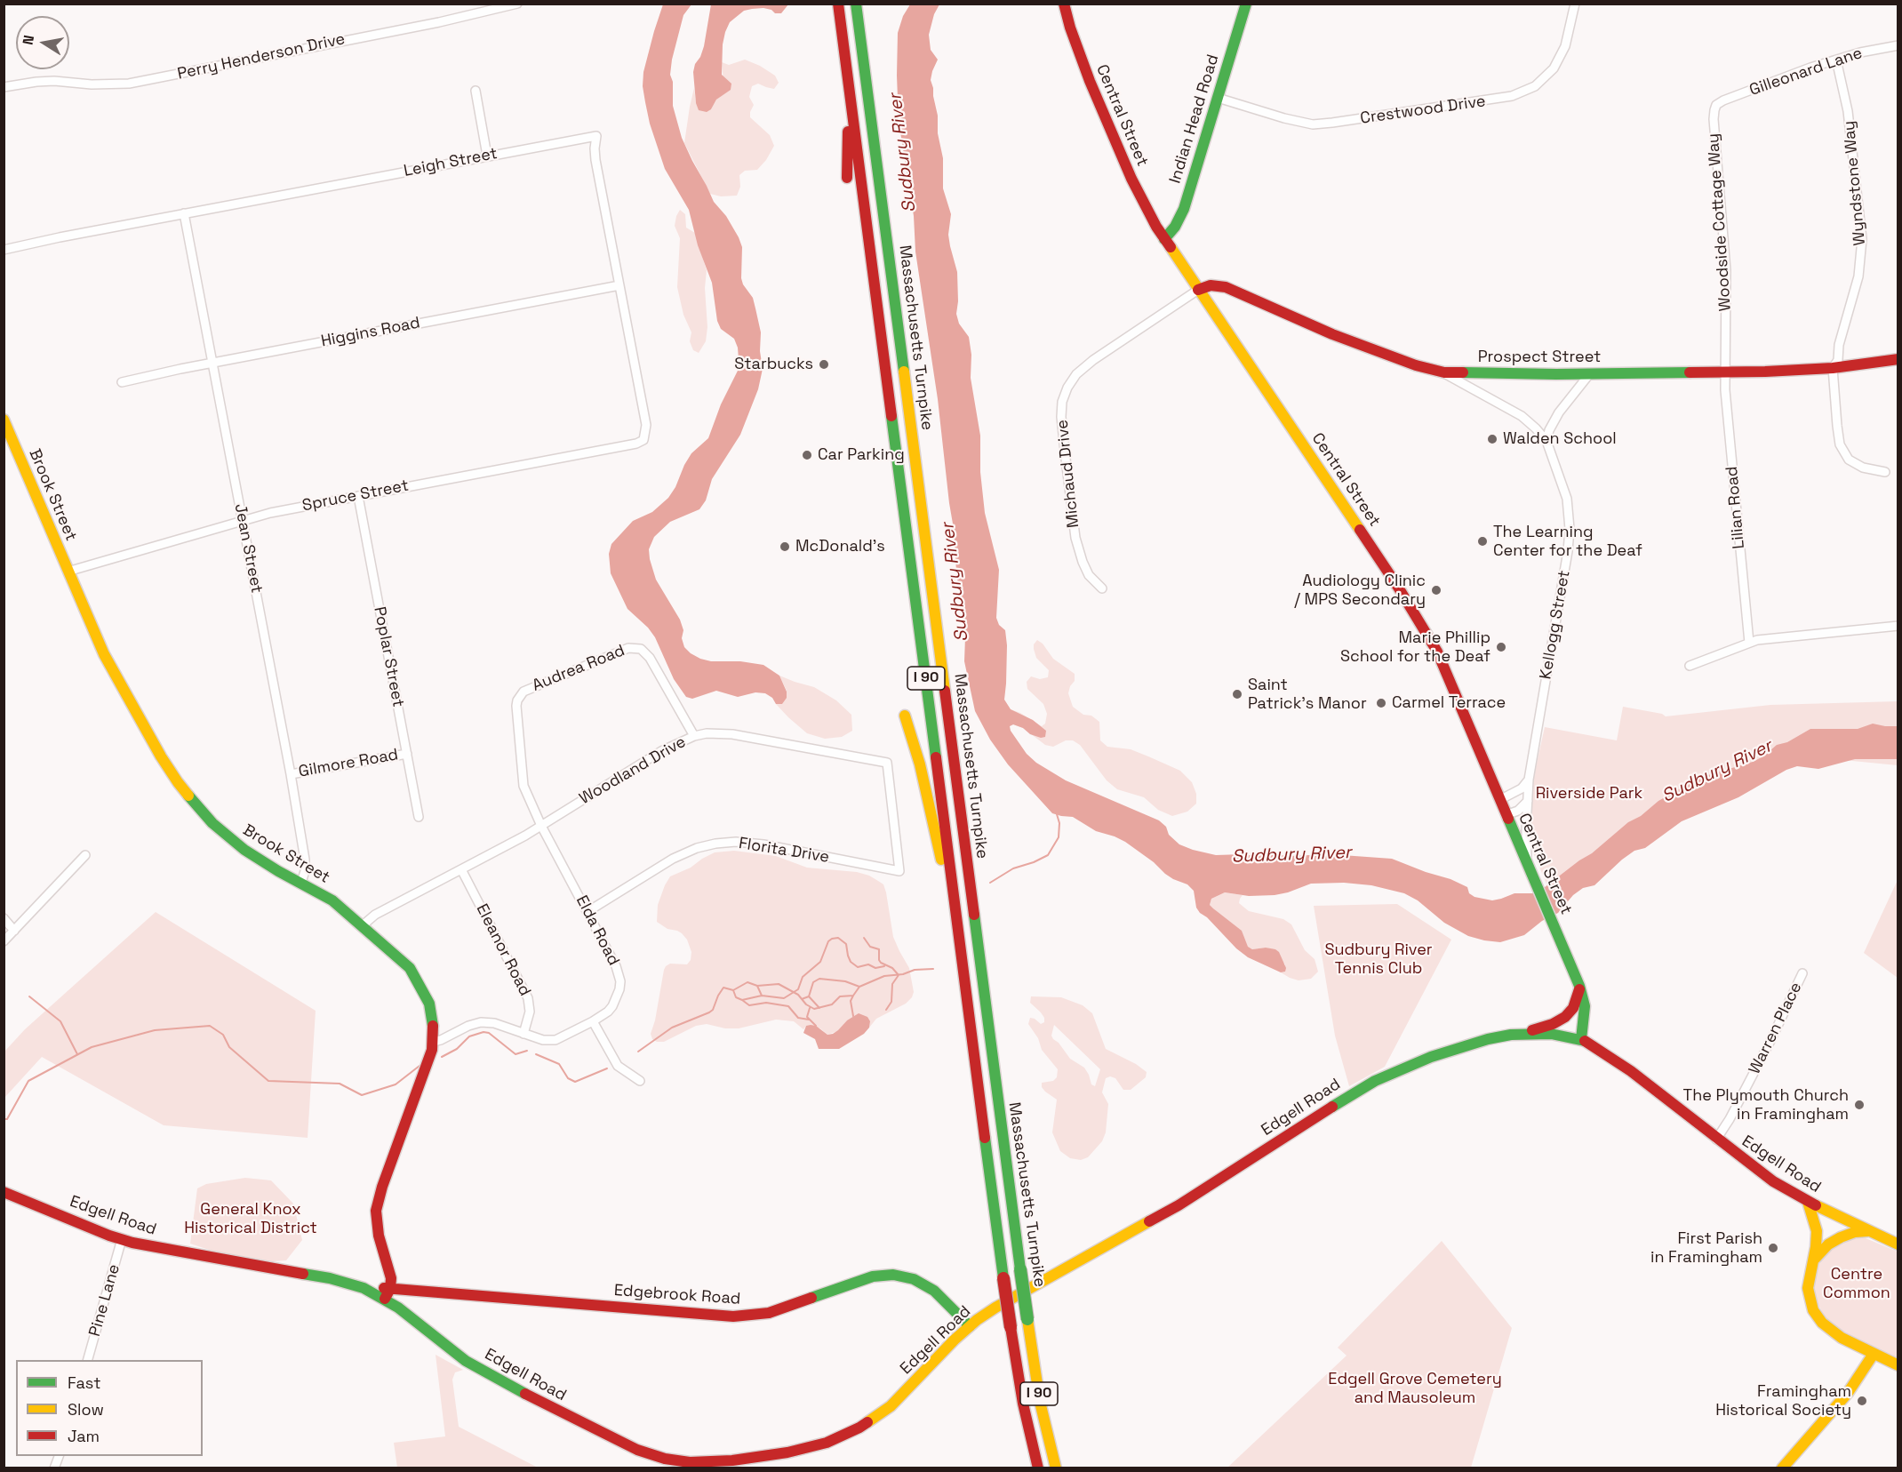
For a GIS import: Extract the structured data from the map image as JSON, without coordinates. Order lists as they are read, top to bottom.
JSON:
{
  "streets": {
    "main road": [
      "Central Street",
      "Indian Head Road",
      "Massachusetts Turnpike",
      "Prospect Street",
      "Brook Street",
      "I 90",
      "Edgell Road",
      "Edgebrook Road"
    ],
    "street": [
      "Perry Henderson Drive",
      "Gilleonard Lane",
      "Crestwood Drive",
      "Leigh Street",
      "Wyndstone Way",
      "Woodside Cottage Way",
      "Higgins Road",
      "Michaud Drive",
      "Spruce Street",
      "Lilian Road",
      "Jean Street",
      "Kellogg Street",
      "Poplar Street",
      "Audrea Road",
      "Gilmore Road",
      "Woodland Drive",
      "Florita Drive",
      "Elda Road",
      "Eleanor Road",
      "Warren Place",
      "Pine Lane"
    ]
  },
  "crossings": [
    ["Gilleonard Lane", "Wyndstone Way"],
    ["Gilleonard Lane", "Woodside Cottage Way"],
    ["Crestwood Drive", "Indian Head Road"],
    ["Central Street", "Indian Head Road"],
    ["Central Street", "Prospect Street"],
    ["Central Street", "Michaud Drive"],
    ["Central Street", "Kellogg Street"],
    ["Central Street", "Edgell Road"],
    ["Leigh Street", "Higgins Road"],
    ["Leigh Street", "Spruce Street"],
    ["Leigh Street", "Jean Street"],
    ["Wyndstone Way", "Prospect Street"],
    ["Woodside Cottage Way", "Prospect Street"],
    ["Woodside Cottage Way", "Lilian Road"],
    ["Higgins Road", "Jean Street"],
    ["Prospect Street", "Michaud Drive"],
    ["Prospect Street", "Lilian Road"],
    ["Prospect Street", "Kellogg Street"],
    ["Brook Street", "Spruce Street"],
    ["Brook Street", "Jean Street"],
    ["Brook Street", "Woodland Drive"],
    ["Brook Street", "Elda Road"],
    ["Brook Street", "Edgell Road"],
    ["Brook Street", "Edgebrook Road"],
    ["Spruce Street", "Jean Street"],
    ["Spruce Street", "Poplar Street"],
    ["Jean Street", "Gilmore Road"],
    ["Poplar Street", "Gilmore Road"],
    ["Audrea Road", "Woodland Drive"],
    ["Audrea Road", "Elda Road"],
    ["Woodland Drive", "Florita Drive"],
    ["Woodland Drive", "Elda Road"],
    ["Woodland Drive", "Eleanor Road"],
    ["Florita Drive", "Elda Road"],
    ["Elda Road", "Eleanor Road"],
    ["Warren Place", "Edgell Road"],
    ["Edgell Road", "Edgebrook Road"],
    ["Edgell Road", "Pine Lane"]
  ],
  "water": ["Sudbury River"],
  "parks": [
    "Riverside Park",
    "Sudbury River Tennis Club",
    "General Knox Historical District",
    "Centre Common",
    "Edgell Grove Cemetery and Mausoleum"
  ],
  "places": [
    "Starbucks",
    "Walden School",
    "Car Parking",
    "The Learning Center for the Deaf",
    "McDonald's",
    "Audiology Clinic / MPS Secondary",
    "Marie Phillip School for the Deaf",
    "Saint Patrick's Manor",
    "Carmel Terrace",
    "The Plymouth Church in Framingham",
    "First Parish in Framingham",
    "Framingham Historical Society"
  ],
  "legend": ["Fast", "Slow", "Jam"],
  "north": "left"
}
